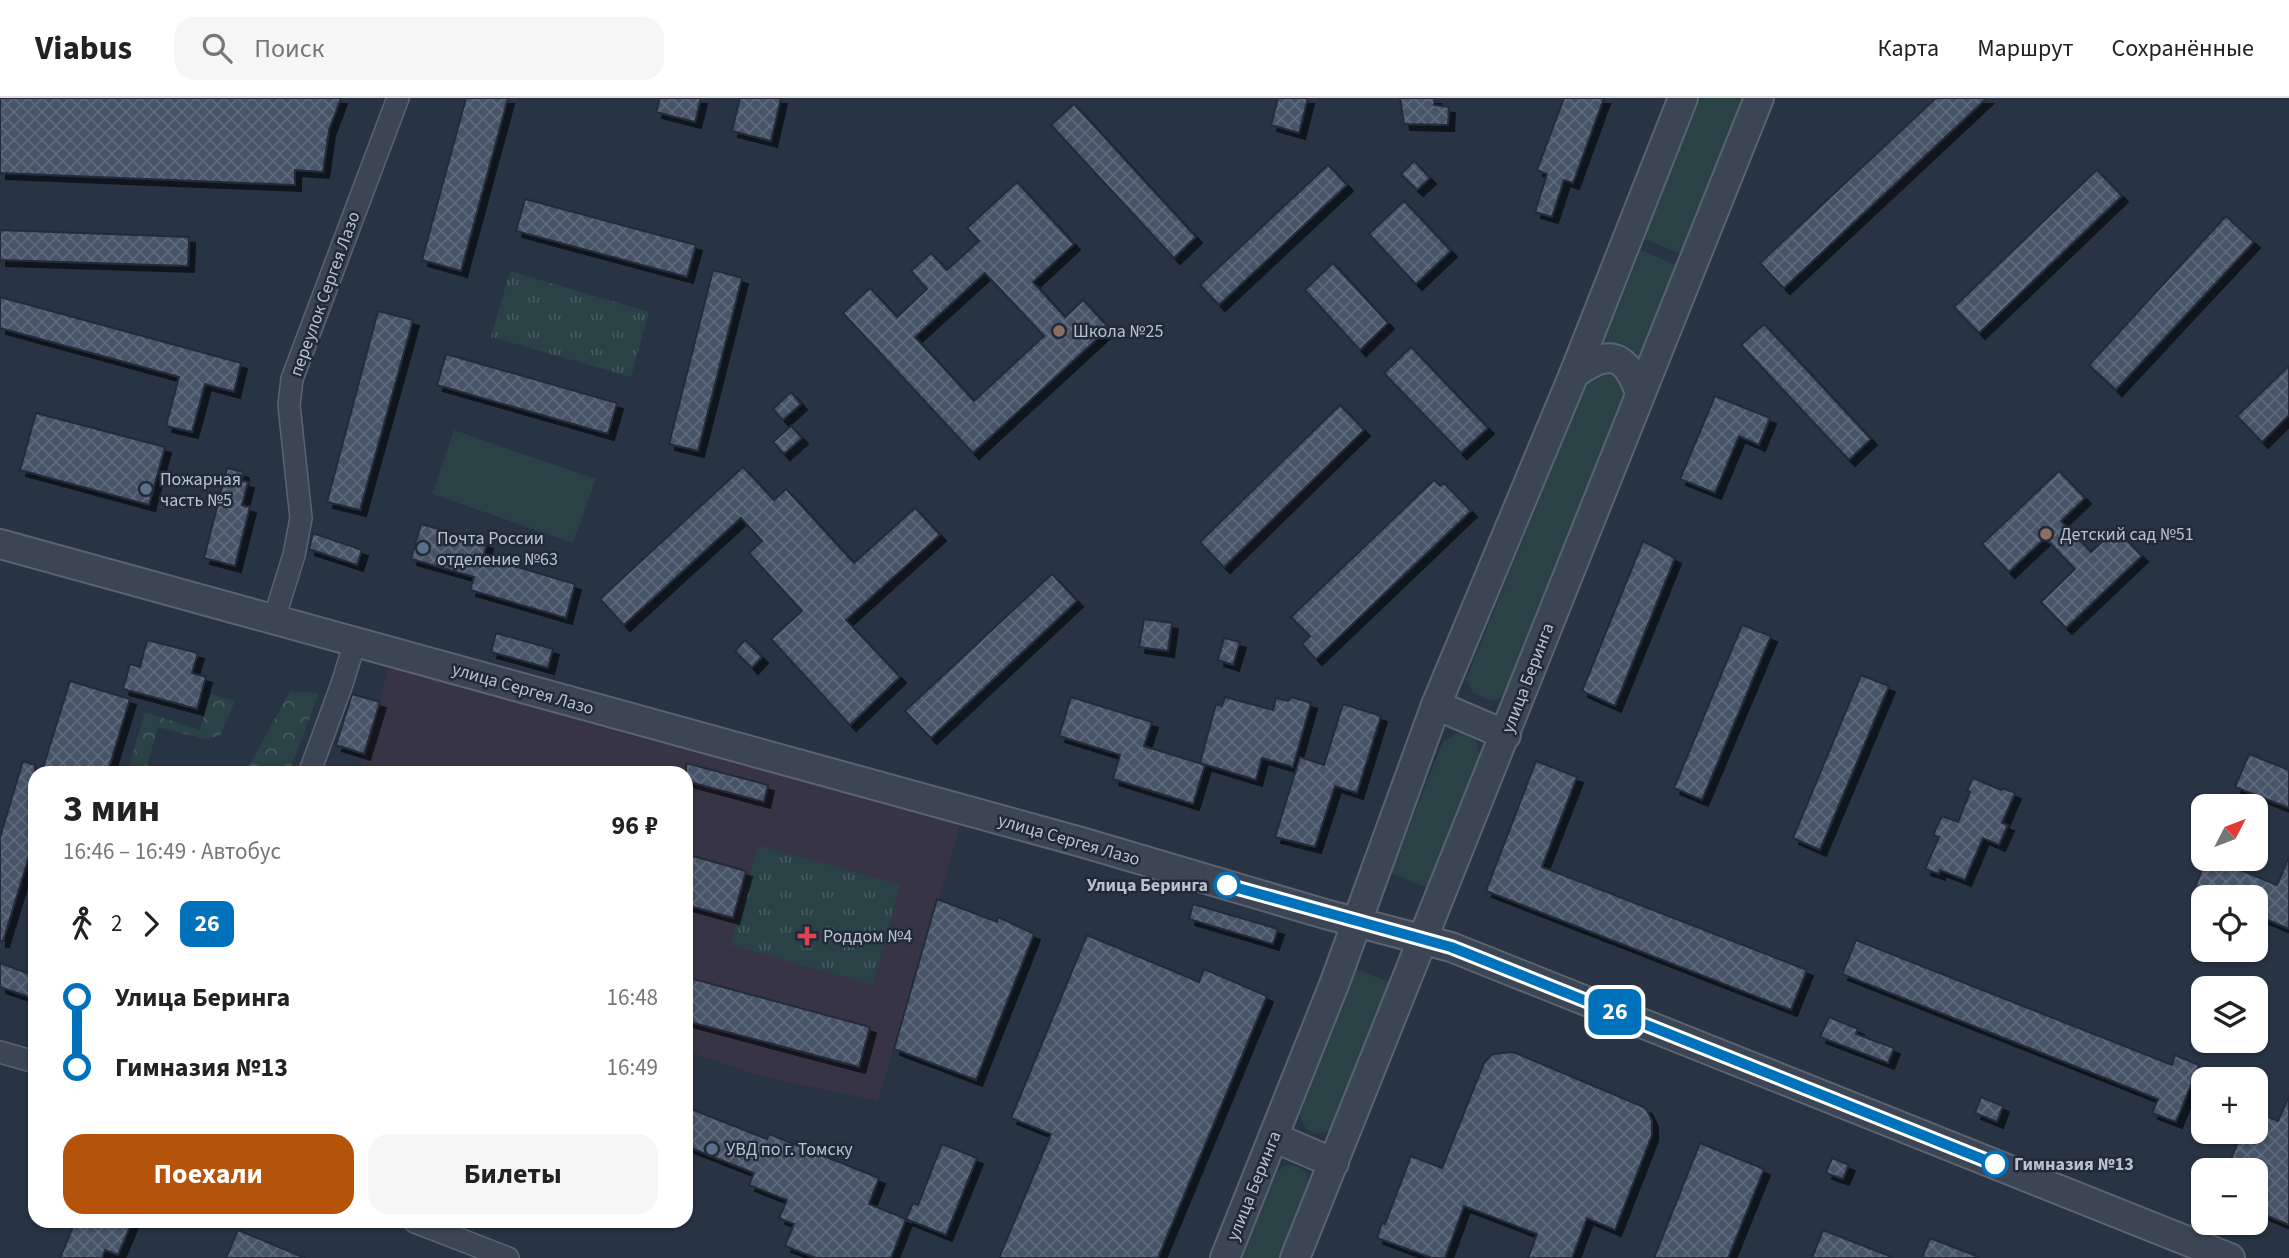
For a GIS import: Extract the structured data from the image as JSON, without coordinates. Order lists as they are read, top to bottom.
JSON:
{
  "streets": {
    "street": ["переулок Сергея Лазо", "улица Беринга", "улица Сергея Лазо"]
  },
  "crossings": [
    ["переулок Сергея Лазо", "улица Сергея Лазо"],
    ["улица Беринга", "улица Сергея Лазо"]
  ],
  "places": {
    "other": [
      "Школа №25",
      "Пожарная часть №5",
      "Детский сад №51",
      "Почта России отделение №63",
      "Улица Беринга",
      "УВД по г. Томску",
      "Гимназия №13"
    ],
    "health": ["Роддом №4"]
  },
  "lines": ["bus line 26"],
  "north": "top right",
  "page": {
    "header": "Viabus",
    "search": "Поиск",
    "nav": ["Карта", "Маршрут", "Сохранённые"],
    "on_map": "26",
    "heading": ["3 мин", "16:46 – 16:49 · Автобус", "96 ₽"],
    "map_buttons": ["+", "−"],
    "legs": ["2", "26"],
    "list": [
      {
        "name": "Улица Беринга",
        "value": "16:48"
      },
      {
        "name": "Гимназия №13",
        "value": "16:49"
      }
    ],
    "buttons": ["Поехали", "Билеты"]
  }
}
